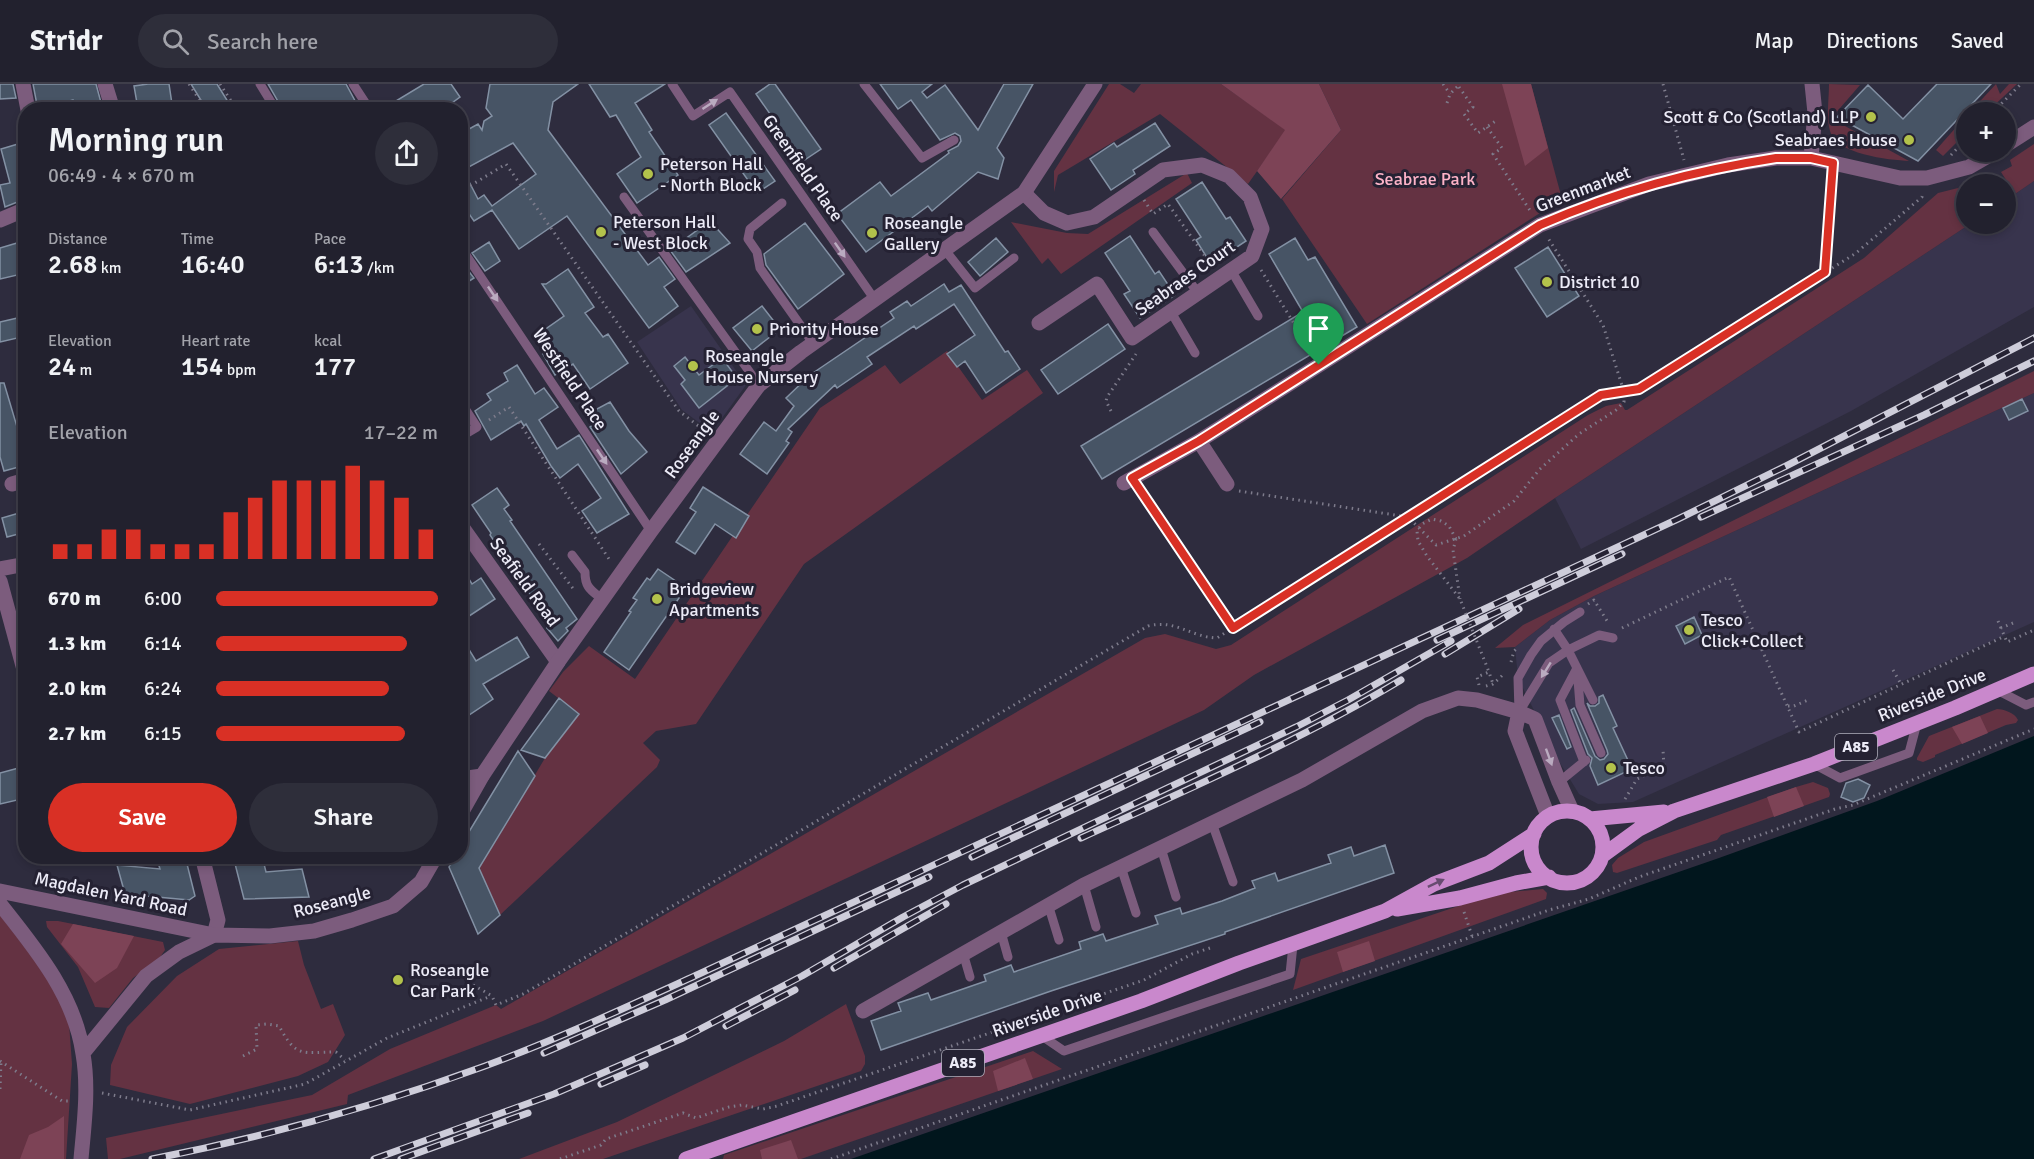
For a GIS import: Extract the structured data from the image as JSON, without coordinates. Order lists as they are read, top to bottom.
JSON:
{
  "streets": {
    "main road": ["Riverside Drive", "A85"],
    "street": [
      "Greenmarket",
      "Seabraes Court",
      "Roseangle",
      "Seafield Road",
      "Magdalen Yard Road"
    ],
    "lane": ["Greenfield Place", "Westfield Place"]
  },
  "crossings": [
    ["Greenfield Place", "Roseangle"],
    ["Seabraes Court", "Roseangle"],
    ["Westfield Place", "Roseangle"],
    ["Roseangle", "Seafield Road"],
    ["Roseangle", "Magdalen Yard Road"]
  ],
  "one_way": ["Greenfield Place", "Westfield Place"],
  "parks": ["Seabrae Park"],
  "places": [
    "Scott & Co (Scotland) LLP",
    "Seabraes House",
    "Peterson Hall - North Block",
    "Peterson Hall - West Block",
    "Roseangle Gallery",
    "District 10",
    "Priority House",
    "Roseangle House Nursery",
    "Bridgeview Apartments",
    "Tesco Click+Collect",
    "Tesco",
    "Roseangle Car Park"
  ],
  "page": {
    "header": "Stridr",
    "search": "Search here",
    "nav": ["Map", "Directions", "Saved"],
    "map_buttons": ["+", "−"],
    "heading": ["Morning run", "06:49 · 4 × 670 m"],
    "stats": [
      ["Distance", "2.68 km"],
      ["Time", "16:40"],
      ["Pace", "6:13 /km"],
      ["Elevation", "24 m"],
      ["Heart rate", "154 bpm"],
      ["kcal", "177"]
    ],
    "chart": ["Elevation", "17–22 m"],
    "list": [
      {
        "name": "670 m",
        "note": "6:00"
      },
      {
        "name": "1.3 km",
        "note": "6:14"
      },
      {
        "name": "2.0 km",
        "note": "6:24"
      },
      {
        "name": "2.7 km",
        "note": "6:15"
      }
    ],
    "buttons": ["Save", "Share"]
  }
}
